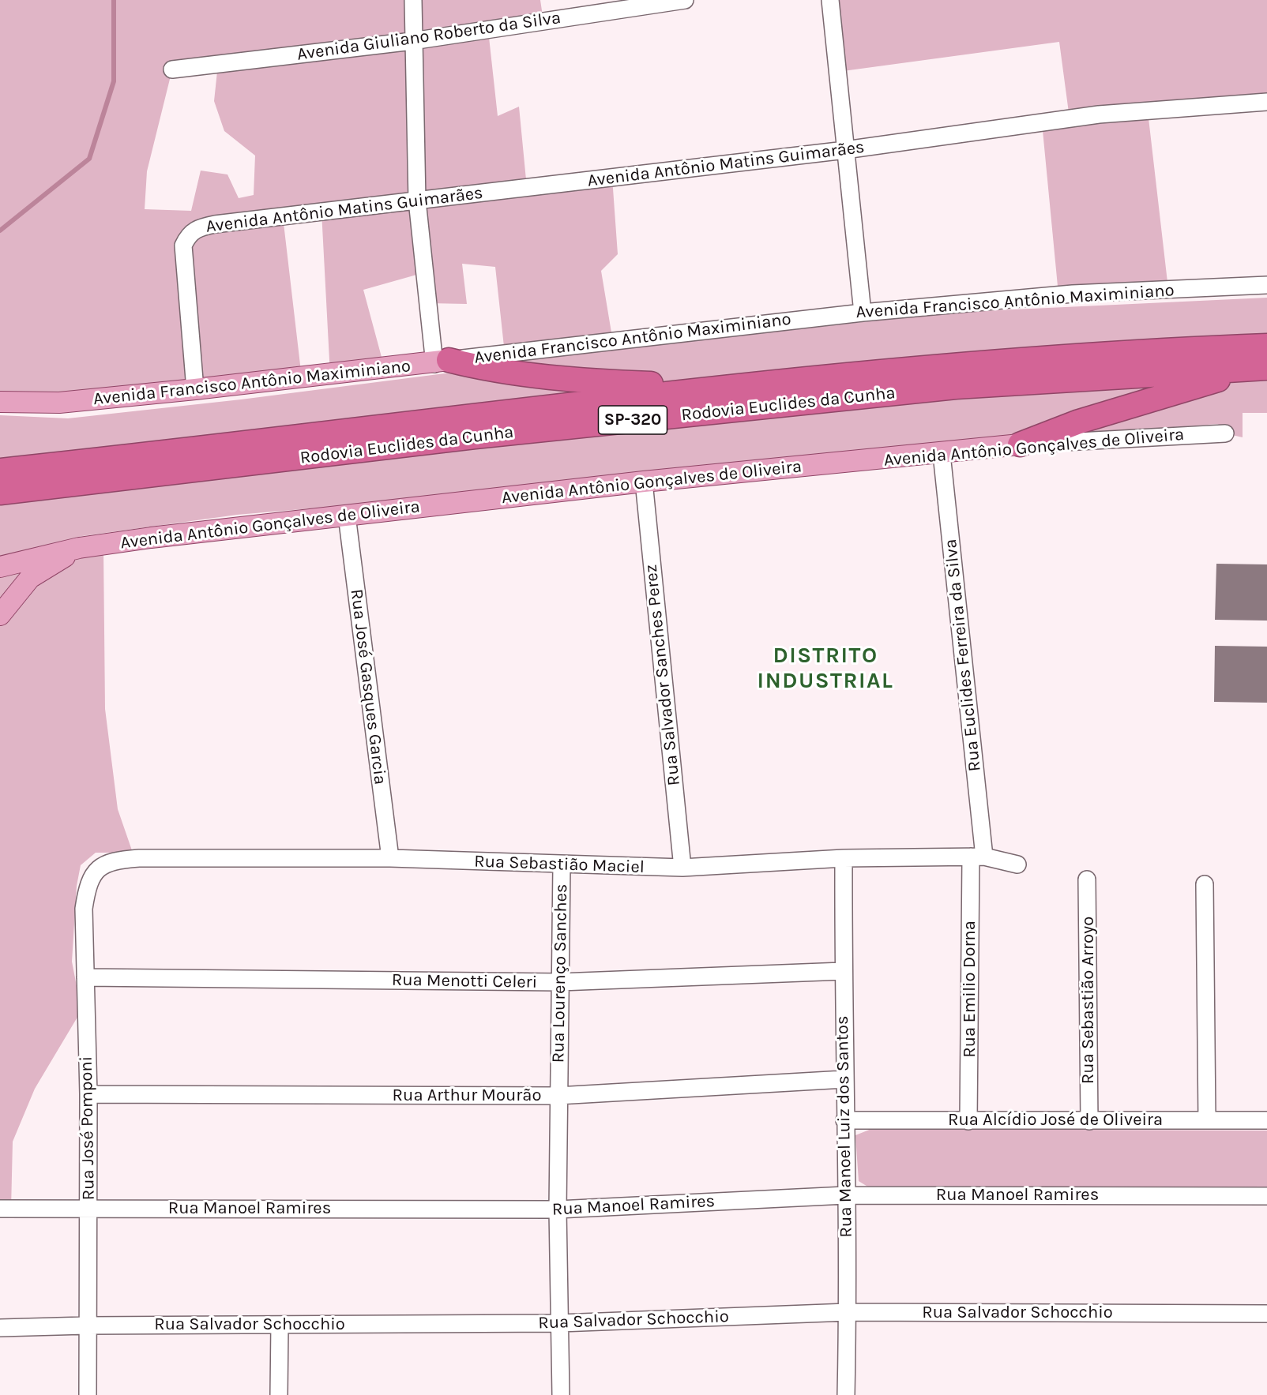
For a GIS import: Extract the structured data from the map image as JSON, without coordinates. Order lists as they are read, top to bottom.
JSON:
{
  "streets": {
    "highway": ["Rodovia Euclides da Cunha", "SP-320"],
    "main road": ["Avenida Francisco Antônio Maximiniano", "Avenida Antônio Gonçalves de Oliveira"],
    "street": [
      "Avenida Giuliano Roberto da Silva",
      "Avenida Antônio Matins Guimarães",
      "Rua Euclides Ferreira da Silva",
      "Rua Salvador Sanches Perez",
      "Rua José Gasques Garcia",
      "Rua Sebastião Maciel",
      "Rua Lourenço Sanches",
      "Rua Menotti Celeri",
      "Rua Emilio Dorna",
      "Rua Sebastião Arroyo",
      "Rua Arthur Mourão",
      "Rua Alcídio José de Oliveira",
      "Rua Manoel Luiz dos Santos",
      "Rua José Pomponi",
      "Rua Manoel Ramires",
      "Rua Salvador Schocchio"
    ]
  },
  "crossings": [
    ["Avenida Antônio Matins Guimarães", "Avenida Francisco Antônio Maximiniano"],
    ["Avenida Antônio Gonçalves de Oliveira", "Rua Euclides Ferreira da Silva"],
    ["Avenida Antônio Gonçalves de Oliveira", "Rua Salvador Sanches Perez"],
    ["Avenida Antônio Gonçalves de Oliveira", "Rua José Gasques Garcia"],
    ["Rua Euclides Ferreira da Silva", "Rua Sebastião Maciel"],
    ["Rua Euclides Ferreira da Silva", "Rua Emilio Dorna"],
    ["Rua Salvador Sanches Perez", "Rua Sebastião Maciel"],
    ["Rua José Gasques Garcia", "Rua Sebastião Maciel"],
    ["Rua Sebastião Maciel", "Rua Lourenço Sanches"],
    ["Rua Sebastião Maciel", "Rua Emilio Dorna"],
    ["Rua Sebastião Maciel", "Rua Manoel Luiz dos Santos"],
    ["Rua Sebastião Maciel", "Rua José Pomponi"],
    ["Rua Lourenço Sanches", "Rua Menotti Celeri"],
    ["Rua Lourenço Sanches", "Rua Arthur Mourão"],
    ["Rua Lourenço Sanches", "Rua Manoel Ramires"],
    ["Rua Lourenço Sanches", "Rua Salvador Schocchio"],
    ["Rua Menotti Celeri", "Rua Manoel Luiz dos Santos"],
    ["Rua Menotti Celeri", "Rua José Pomponi"],
    ["Rua Emilio Dorna", "Rua Alcídio José de Oliveira"],
    ["Rua Sebastião Arroyo", "Rua Alcídio José de Oliveira"],
    ["Rua Arthur Mourão", "Rua Manoel Luiz dos Santos"],
    ["Rua Arthur Mourão", "Rua José Pomponi"],
    ["Rua Alcídio José de Oliveira", "Rua Manoel Luiz dos Santos"],
    ["Rua Manoel Luiz dos Santos", "Rua Manoel Ramires"],
    ["Rua Manoel Luiz dos Santos", "Rua Salvador Schocchio"],
    ["Rua José Pomponi", "Rua Manoel Ramires"],
    ["Rua José Pomponi", "Rua Salvador Schocchio"]
  ],
  "districts": ["DISTRITO INDUSTRIAL"]
}
